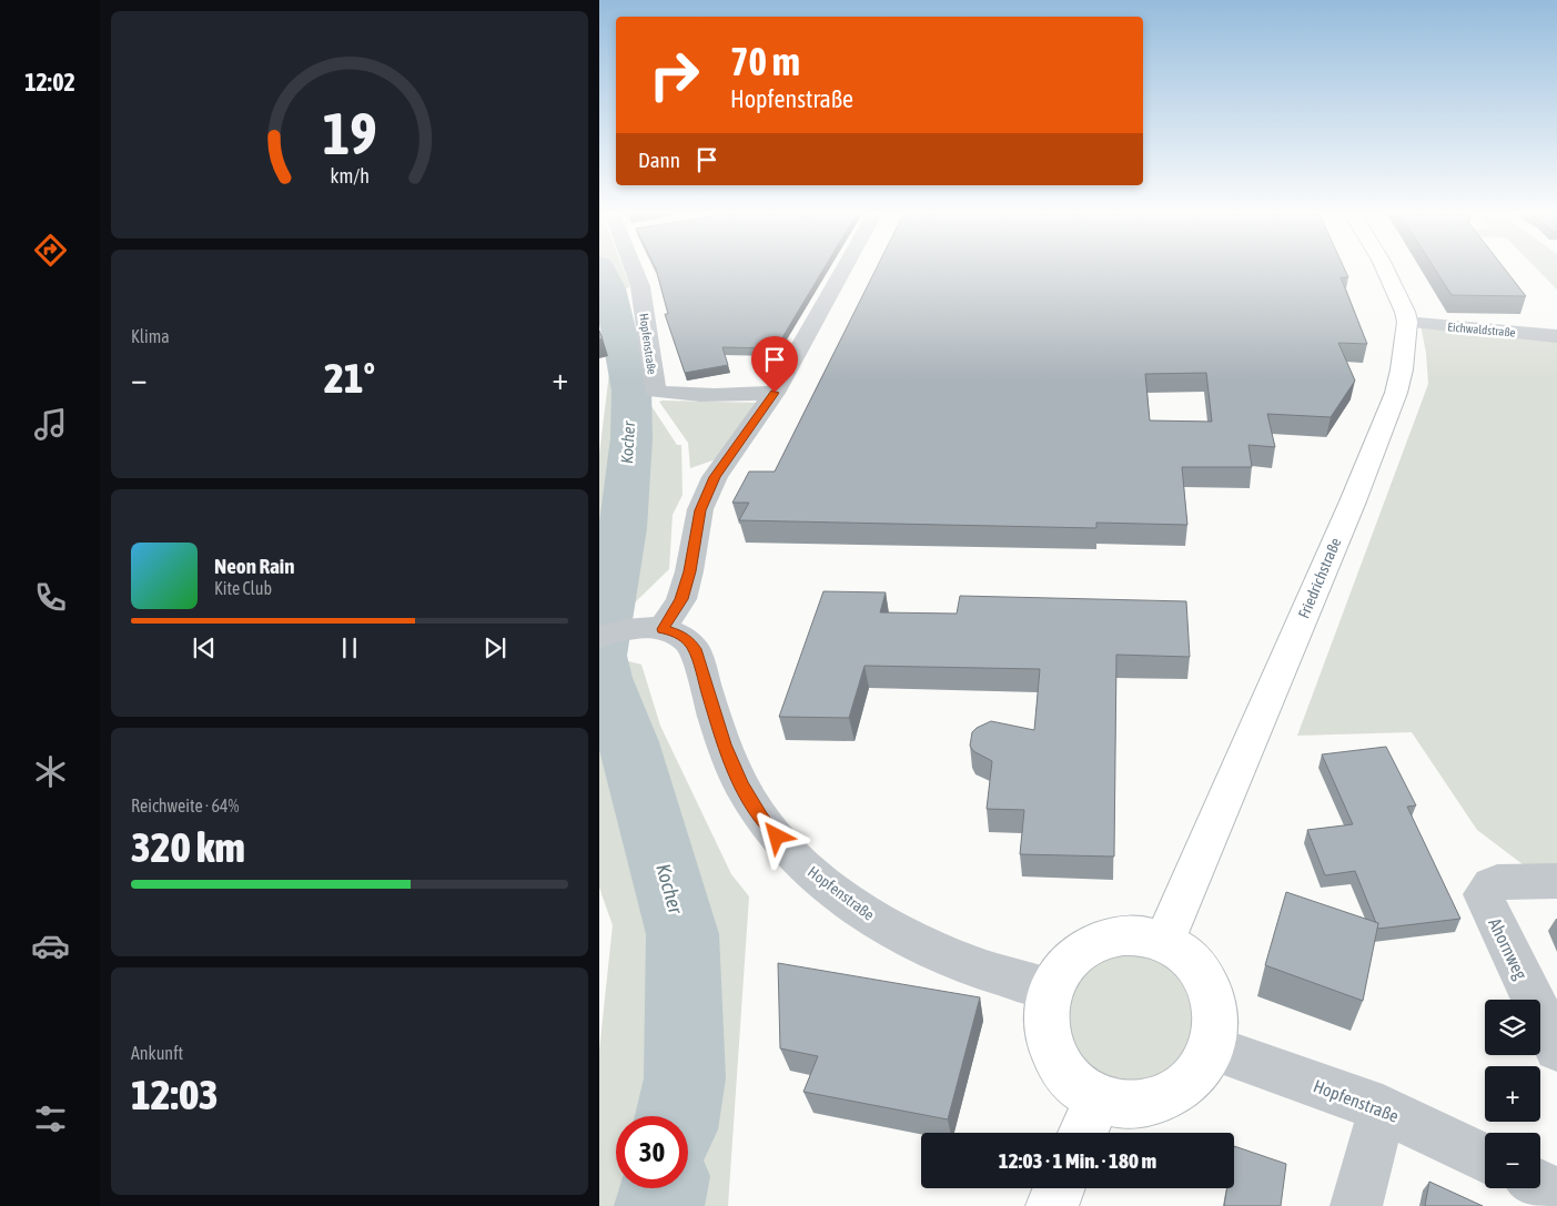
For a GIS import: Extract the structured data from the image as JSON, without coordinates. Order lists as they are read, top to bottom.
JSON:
{
  "streets": {
    "main road": ["Friedrichstraße"],
    "street": ["Eichwaldstraße", "Hopfenstraße", "Ahornweg"]
  },
  "crossings": [
    ["Eichwaldstraße", "Friedrichstraße"],
    ["Hopfenstraße", "Friedrichstraße"]
  ],
  "water": ["Kocher"],
  "page": {
    "tabs": "12:02",
    "turn": ["70 m", "Hopfenstraße"],
    "then": "Dann",
    "tile": [
      "Klima",
      ["Reichweite · 64%", "320 km"],
      ["Ankunft", "12:03"]
    ],
    "heat": ["−", "21°", "+"],
    "song": ["Neon Rain", "Kite Club"],
    "map_buttons": ["+", "−"],
    "limit": "30",
    "trip": "12:03 · 1 Min. · 180 m",
    "gauge": ["19", "km/h"]
  }
}
